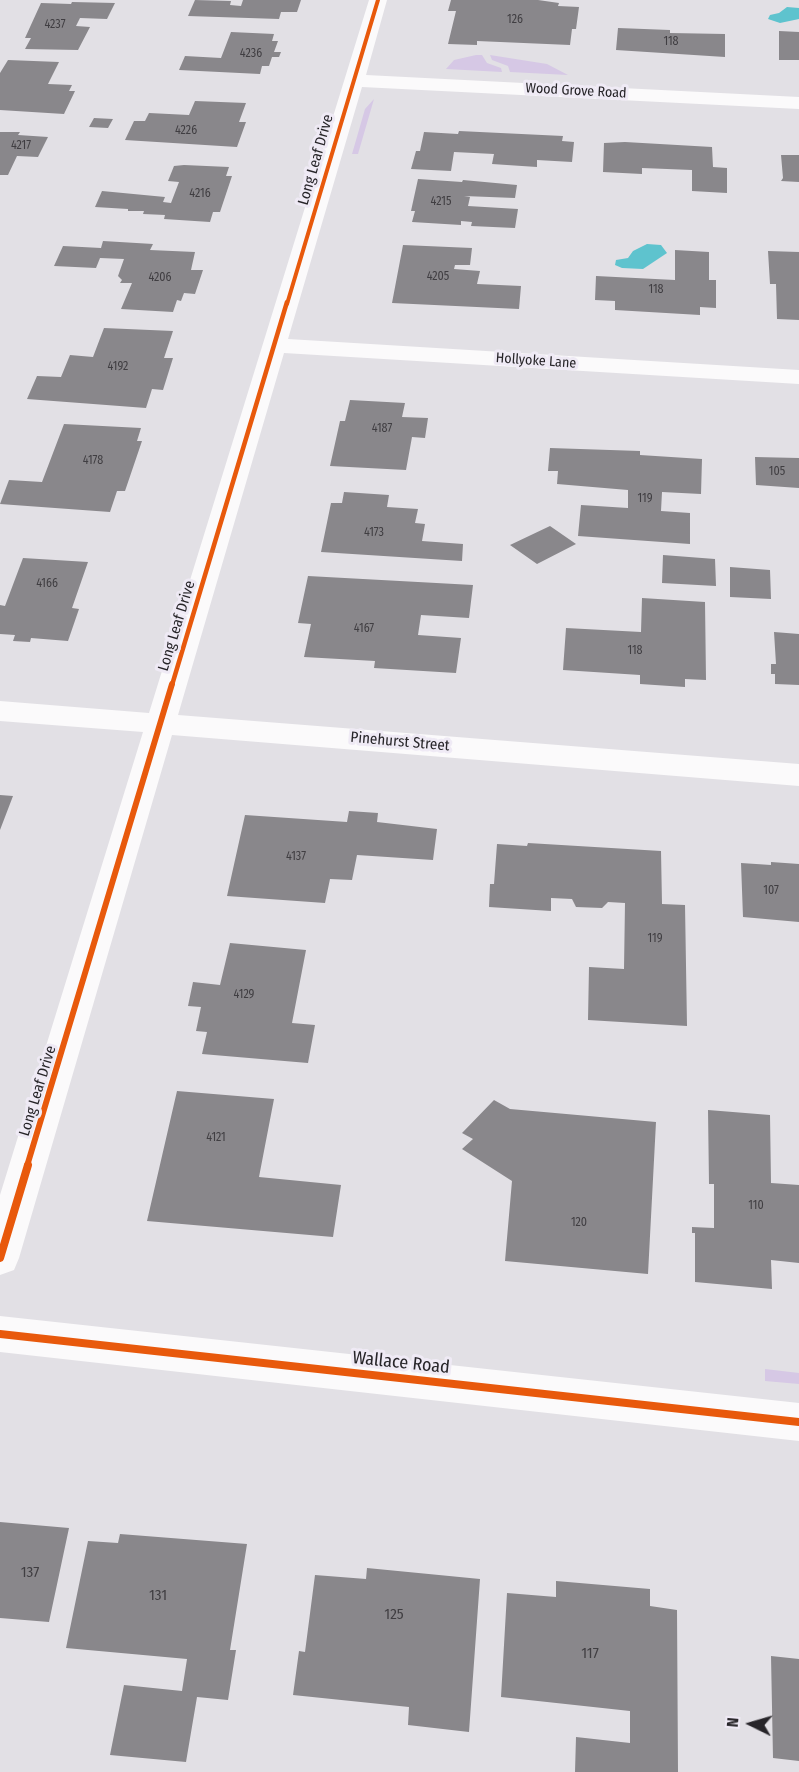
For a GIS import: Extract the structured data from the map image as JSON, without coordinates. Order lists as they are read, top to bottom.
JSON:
{
  "streets": {
    "street": [
      "Wood Grove Road",
      "Long Leaf Drive",
      "Hollyoke Lane",
      "Pinehurst Street",
      "Wallace Road"
    ]
  },
  "crossings": [
    ["Wood Grove Road", "Long Leaf Drive"],
    ["Long Leaf Drive", "Hollyoke Lane"],
    ["Long Leaf Drive", "Pinehurst Street"]
  ],
  "house_numbers": [
    "126",
    "4237",
    "118",
    "4236",
    "4226",
    "4217",
    "4216",
    "4215",
    "4205",
    "4206",
    "118",
    "4192",
    "4187",
    "4178",
    "105",
    "119",
    "4173",
    "4166",
    "4167",
    "118",
    "4137",
    "107",
    "119",
    "4129",
    "4121",
    "110",
    "120",
    "137",
    "131",
    "125",
    "117"
  ],
  "north": "left"
}
